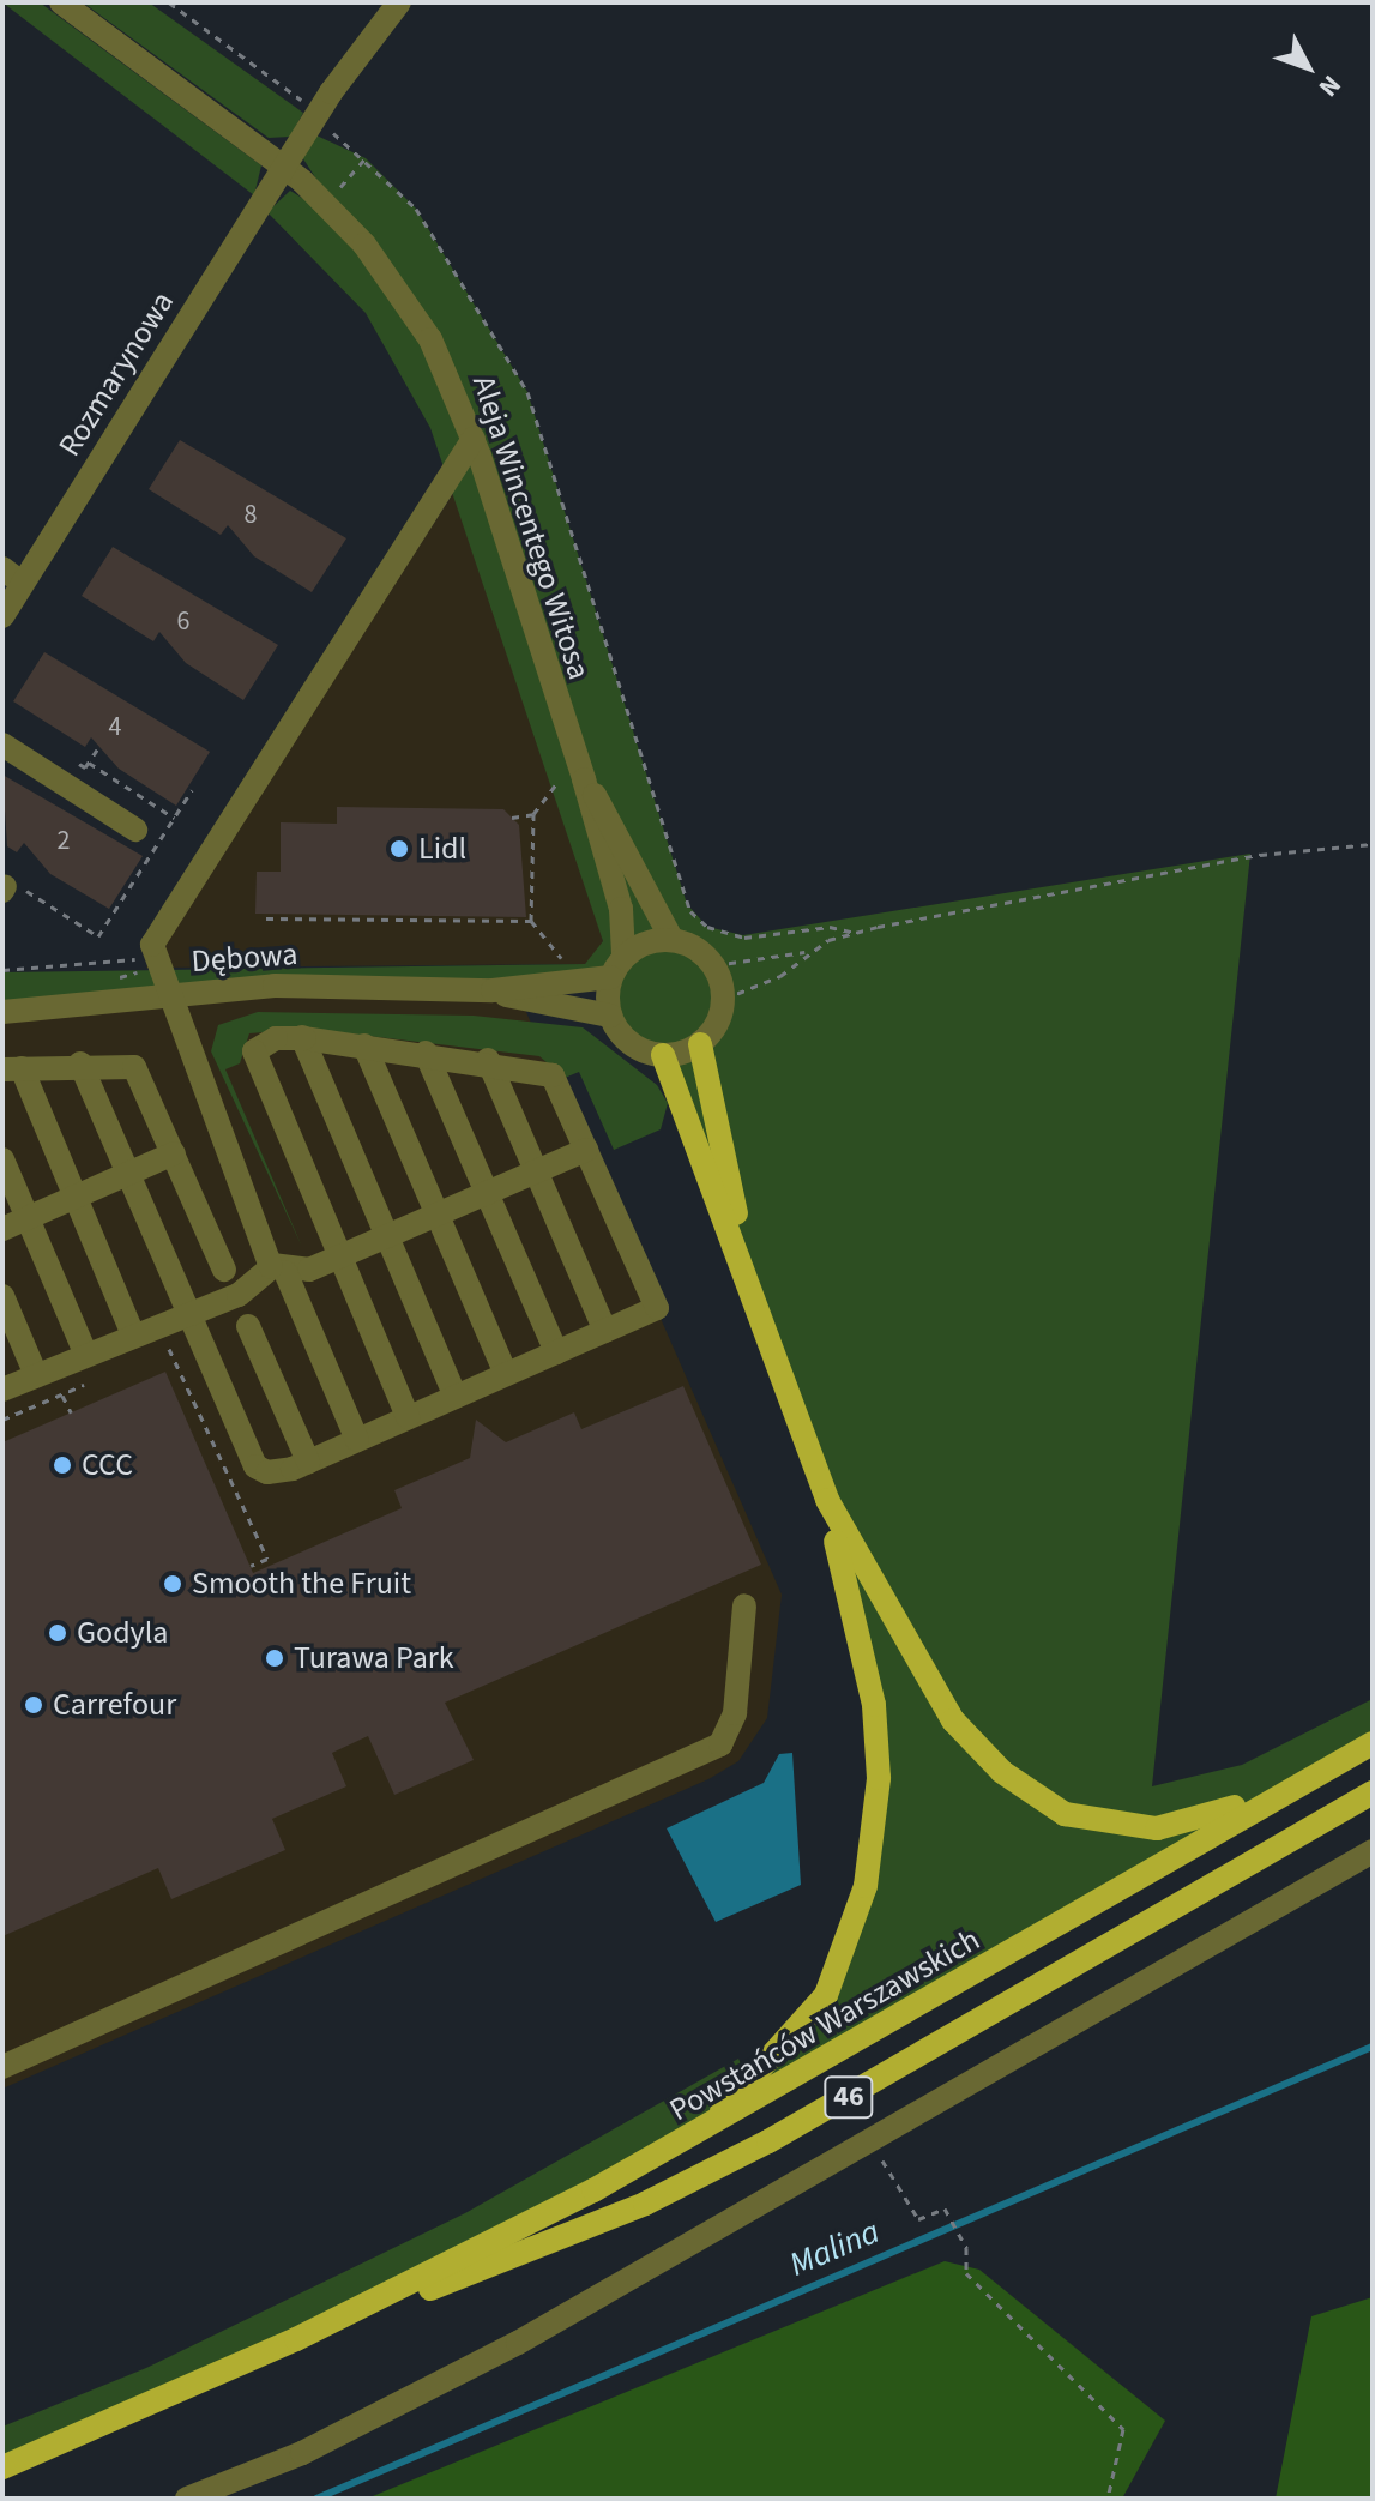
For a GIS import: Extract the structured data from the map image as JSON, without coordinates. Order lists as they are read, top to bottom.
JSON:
{
  "streets": {
    "main road": ["Powstańców Warszawskich", "46"],
    "street": ["Rozmarynowa", "Aleja Wincentego Witosa", "Dębowa"]
  },
  "crossings": [
    ["Rozmarynowa", "Aleja Wincentego Witosa"],
    ["Aleja Wincentego Witosa", "Dębowa"]
  ],
  "water": ["Malina"],
  "places": [
    "Lidl",
    "CCC",
    "Smooth the Fruit",
    "Godyla",
    "Turawa Park",
    "Carrefour"
  ],
  "house_numbers": [
    "8",
    "6",
    "4",
    "2"
  ],
  "north": "bottom right"
}
